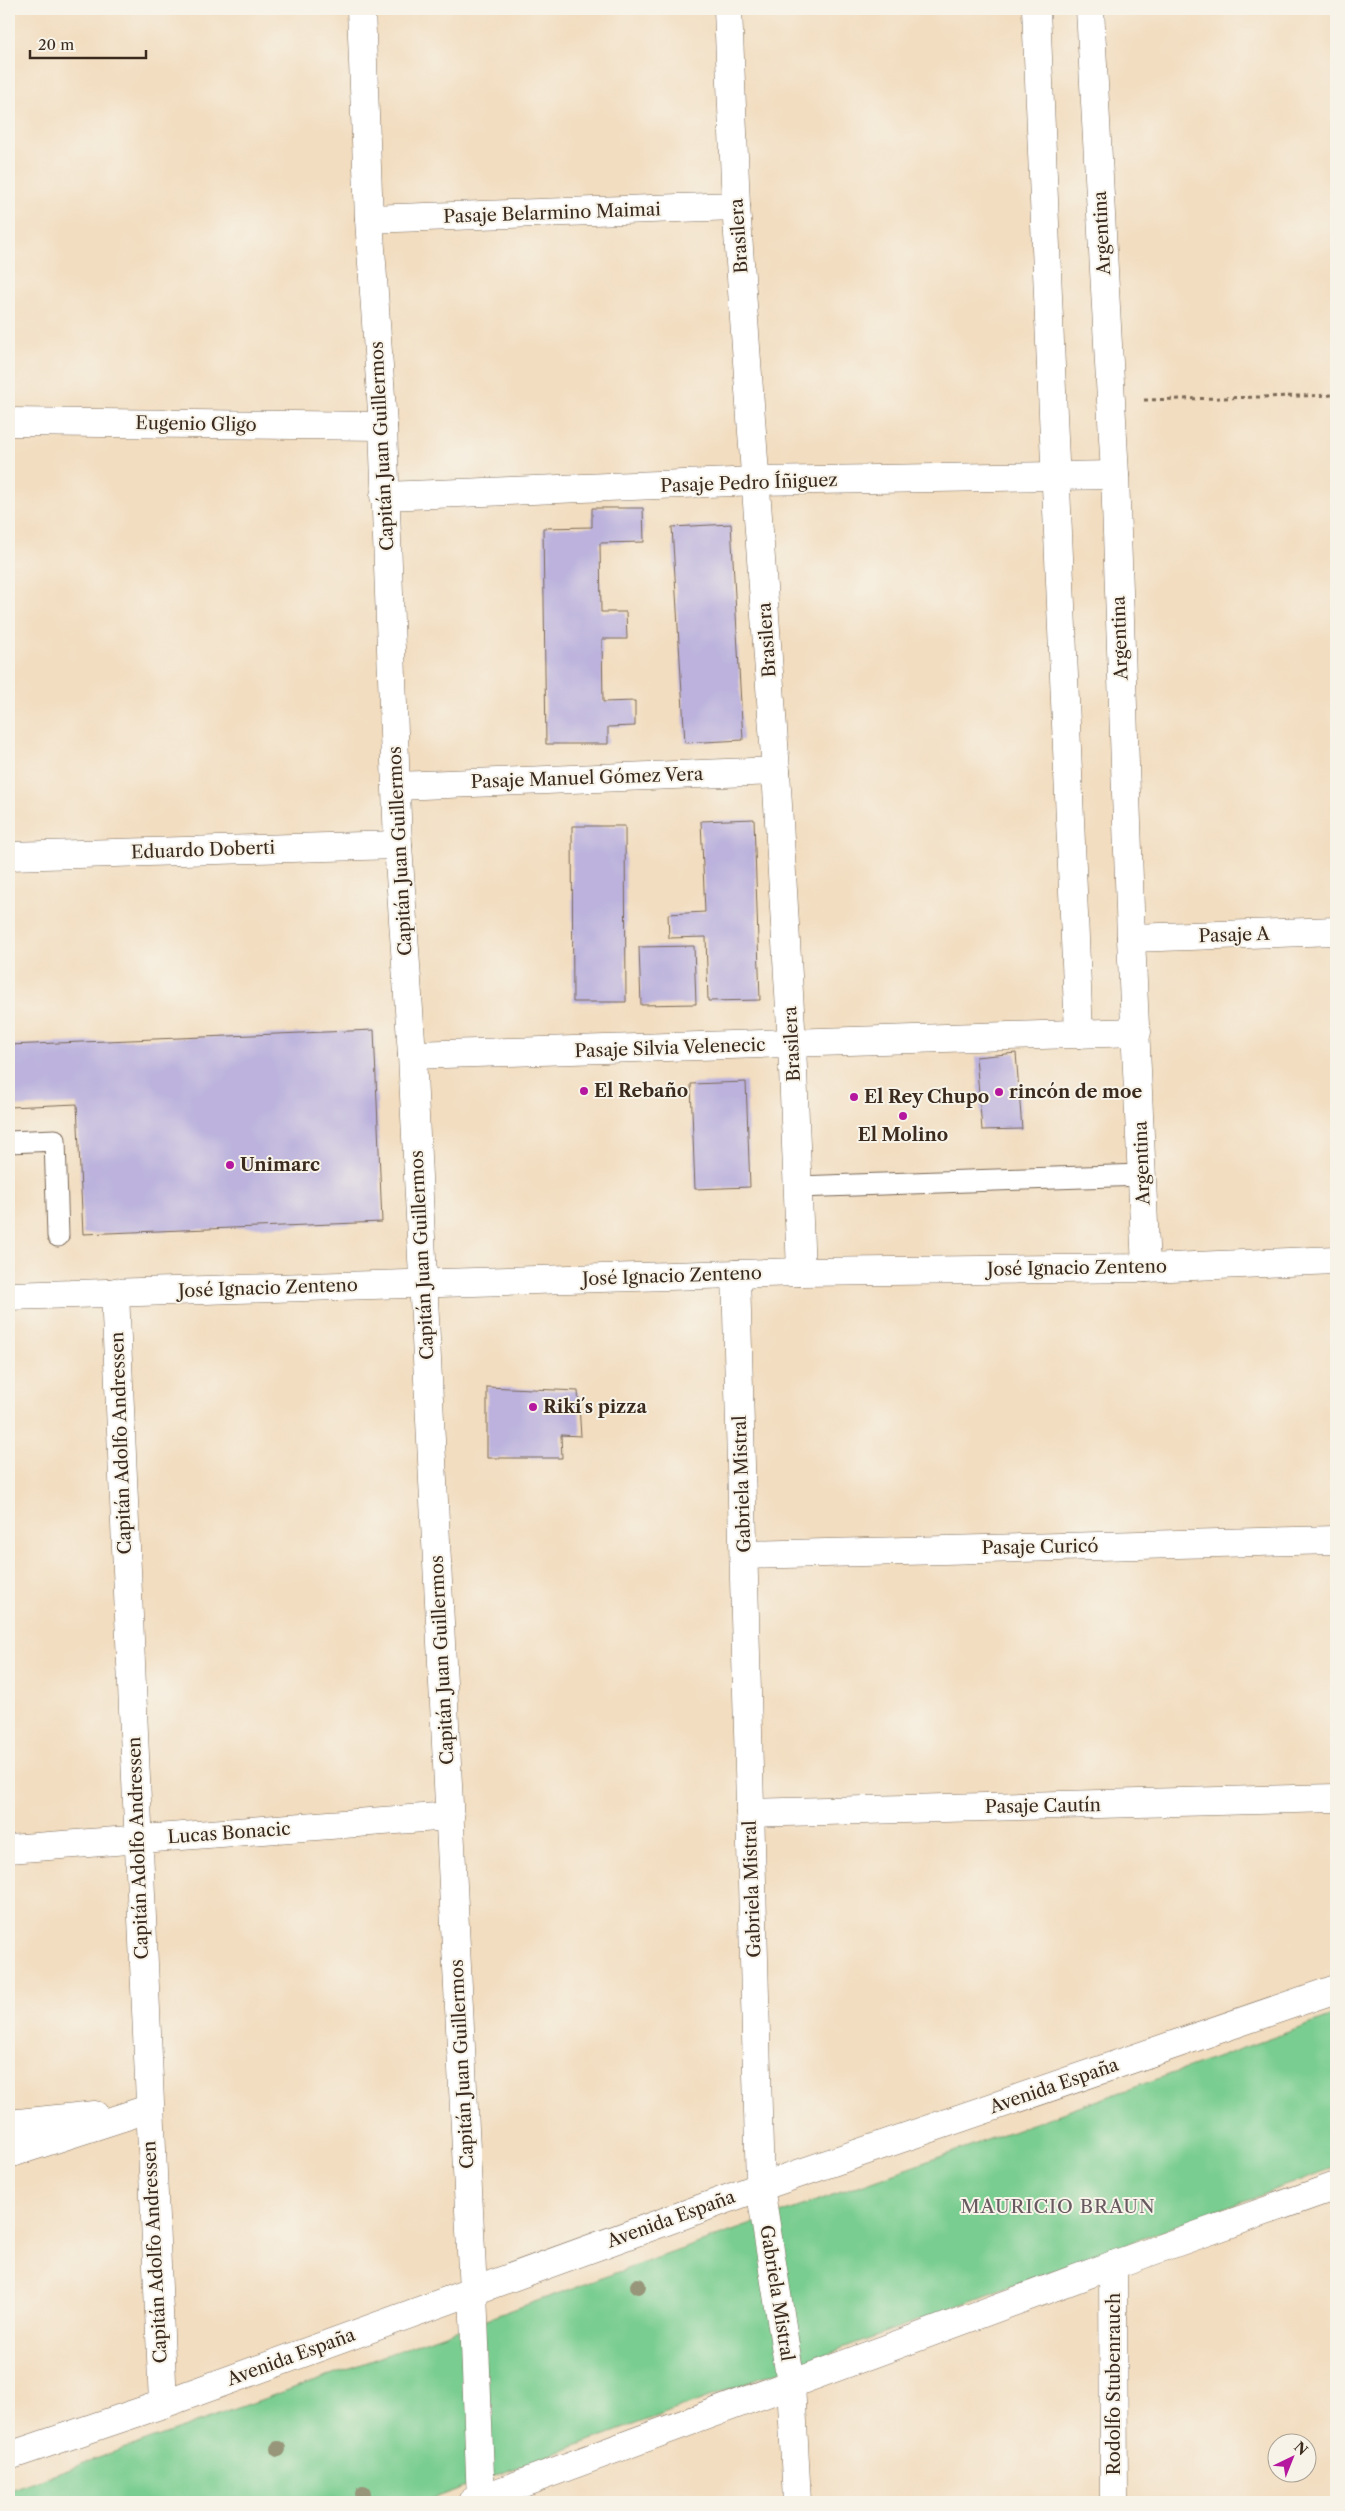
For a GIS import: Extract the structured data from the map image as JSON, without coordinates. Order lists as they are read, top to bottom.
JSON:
{
  "streets": {
    "street": [
      "Pasaje Belarmino Maimai",
      "Argentina",
      "Brasilera",
      "Eugenio Gligo",
      "Capitán Juan Guillermos",
      "Pasaje Pedro Íñiguez",
      "Pasaje Manuel Gómez Vera",
      "Eduardo Doberti",
      "Pasaje A",
      "Pasaje Silvia Velenecic",
      "José Ignacio Zenteno",
      "Capitán Adolfo Andressen",
      "Gabriela Mistral",
      "Pasaje Curicó",
      "Pasaje Cautín",
      "Lucas Bonacic",
      "Avenida España",
      "Rodolfo Stubenrauch"
    ]
  },
  "crossings": [
    ["Pasaje Belarmino Maimai", "Brasilera"],
    ["Pasaje Belarmino Maimai", "Capitán Juan Guillermos"],
    ["Argentina", "Pasaje Pedro Íñiguez"],
    ["Argentina", "Pasaje A"],
    ["Argentina", "Pasaje Silvia Velenecic"],
    ["Argentina", "José Ignacio Zenteno"],
    ["Brasilera", "Pasaje Pedro Íñiguez"],
    ["Brasilera", "Pasaje Manuel Gómez Vera"],
    ["Brasilera", "Pasaje Silvia Velenecic"],
    ["Brasilera", "José Ignacio Zenteno"],
    ["Eugenio Gligo", "Capitán Juan Guillermos"],
    ["Capitán Juan Guillermos", "Pasaje Pedro Íñiguez"],
    ["Capitán Juan Guillermos", "Pasaje Manuel Gómez Vera"],
    ["Capitán Juan Guillermos", "Eduardo Doberti"],
    ["Capitán Juan Guillermos", "Pasaje Silvia Velenecic"],
    ["Capitán Juan Guillermos", "José Ignacio Zenteno"],
    ["Capitán Juan Guillermos", "Lucas Bonacic"],
    ["Capitán Juan Guillermos", "Avenida España"],
    ["José Ignacio Zenteno", "Capitán Adolfo Andressen"],
    ["José Ignacio Zenteno", "Gabriela Mistral"],
    ["Capitán Adolfo Andressen", "Lucas Bonacic"],
    ["Capitán Adolfo Andressen", "Avenida España"],
    ["Gabriela Mistral", "Pasaje Curicó"],
    ["Gabriela Mistral", "Pasaje Cautín"],
    ["Gabriela Mistral", "Avenida España"]
  ],
  "districts": ["MAURICIO BRAUN"],
  "places": [
    "El Rebaño",
    "rincón de moe",
    "El Rey Chupo",
    "El Molino",
    "Unimarc",
    "Riki´s pizza"
  ],
  "scale_bar": "20 m",
  "north": "top right"
}
